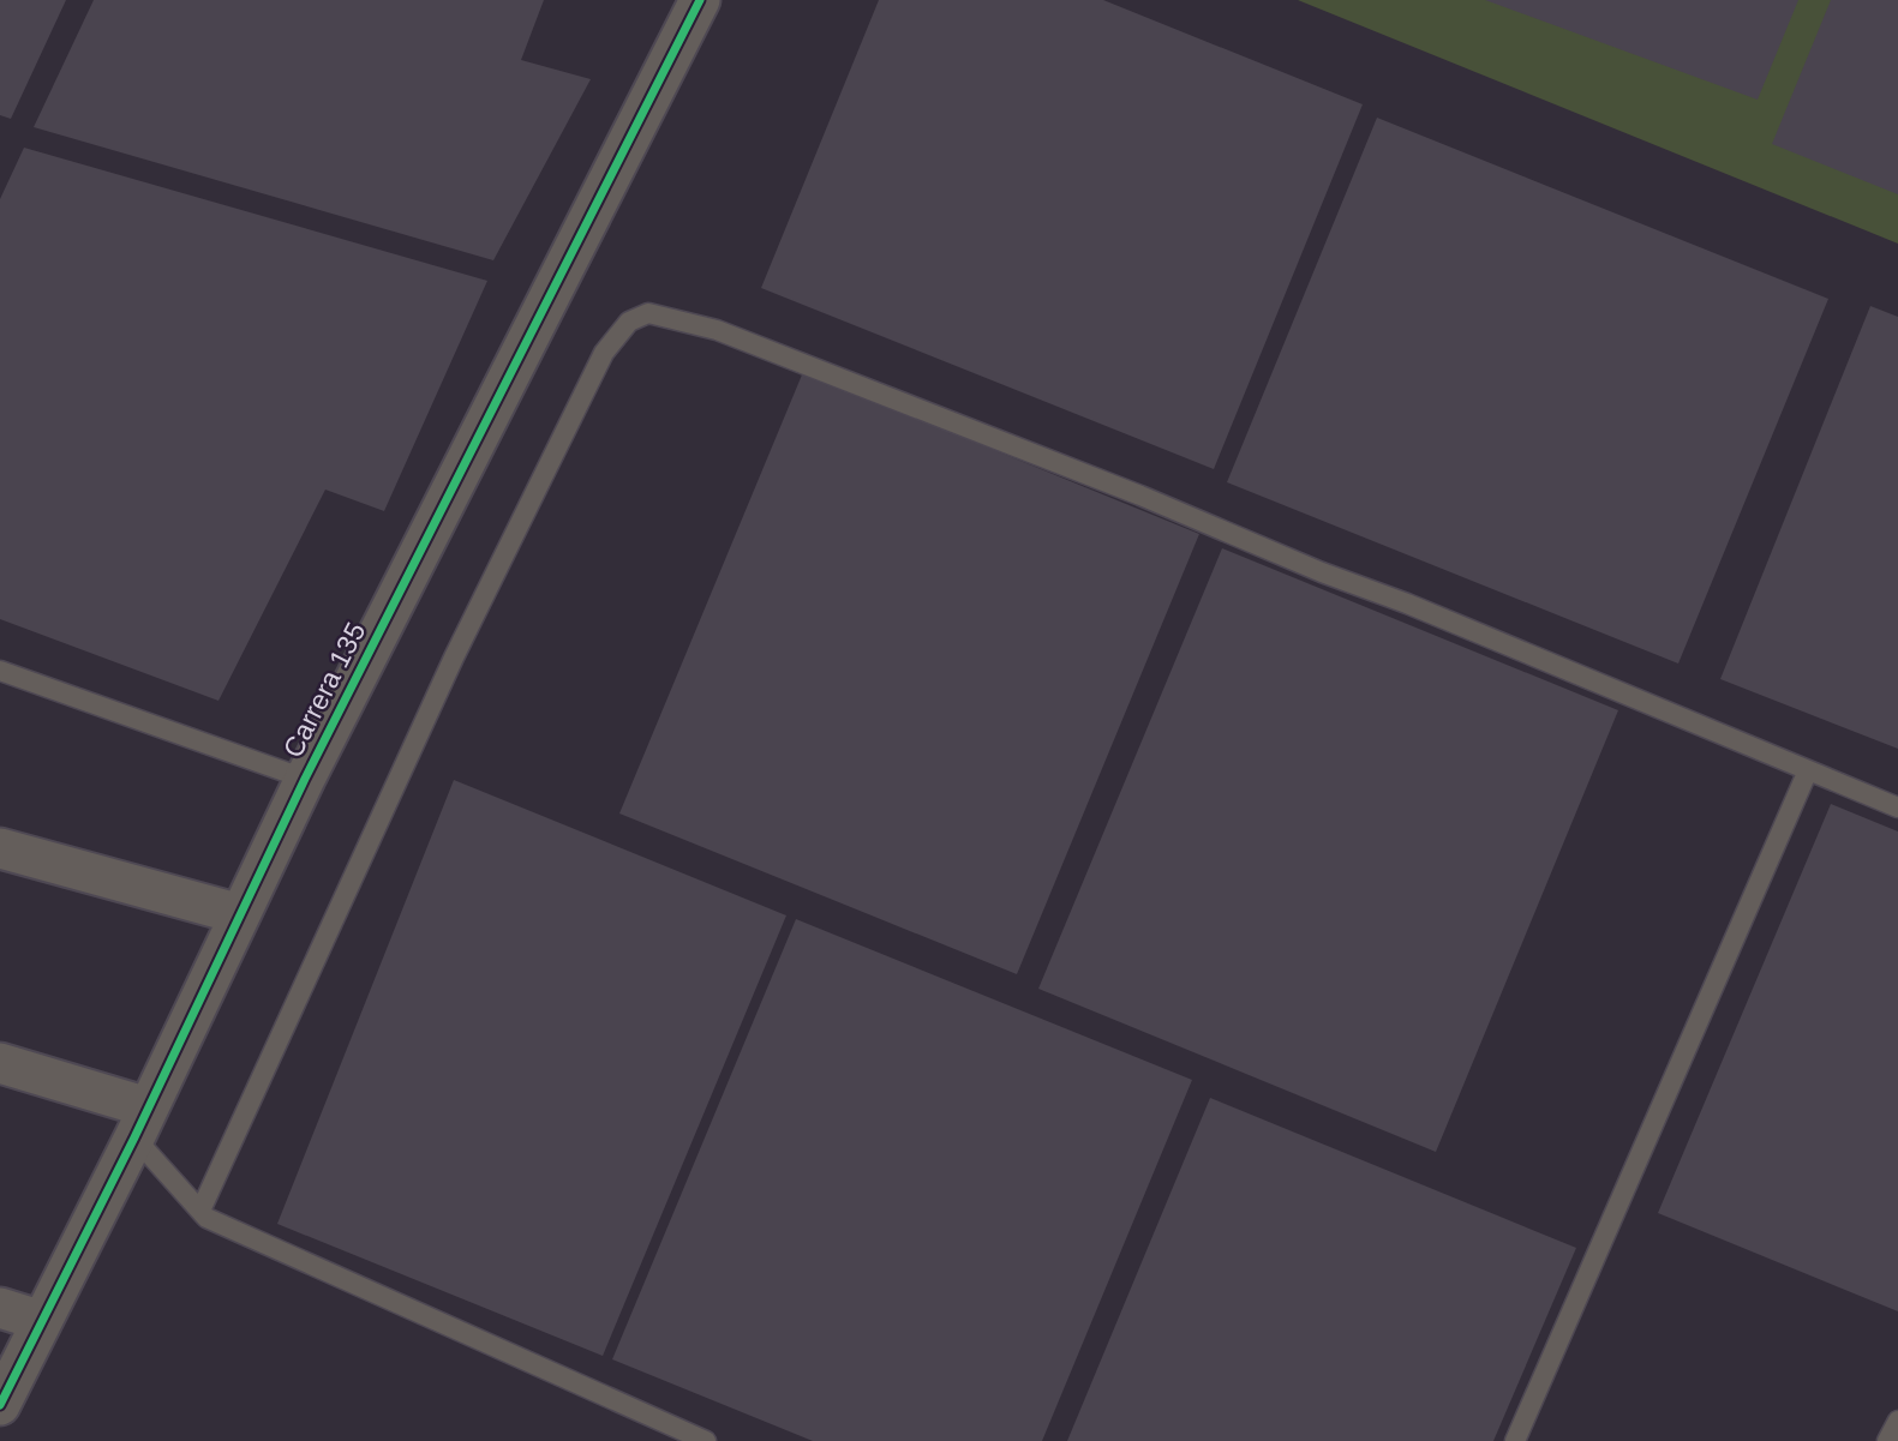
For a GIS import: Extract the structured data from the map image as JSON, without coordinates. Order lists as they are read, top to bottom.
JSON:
{
  "streets": {
    "street": ["Carrera 135"]
  }
}
